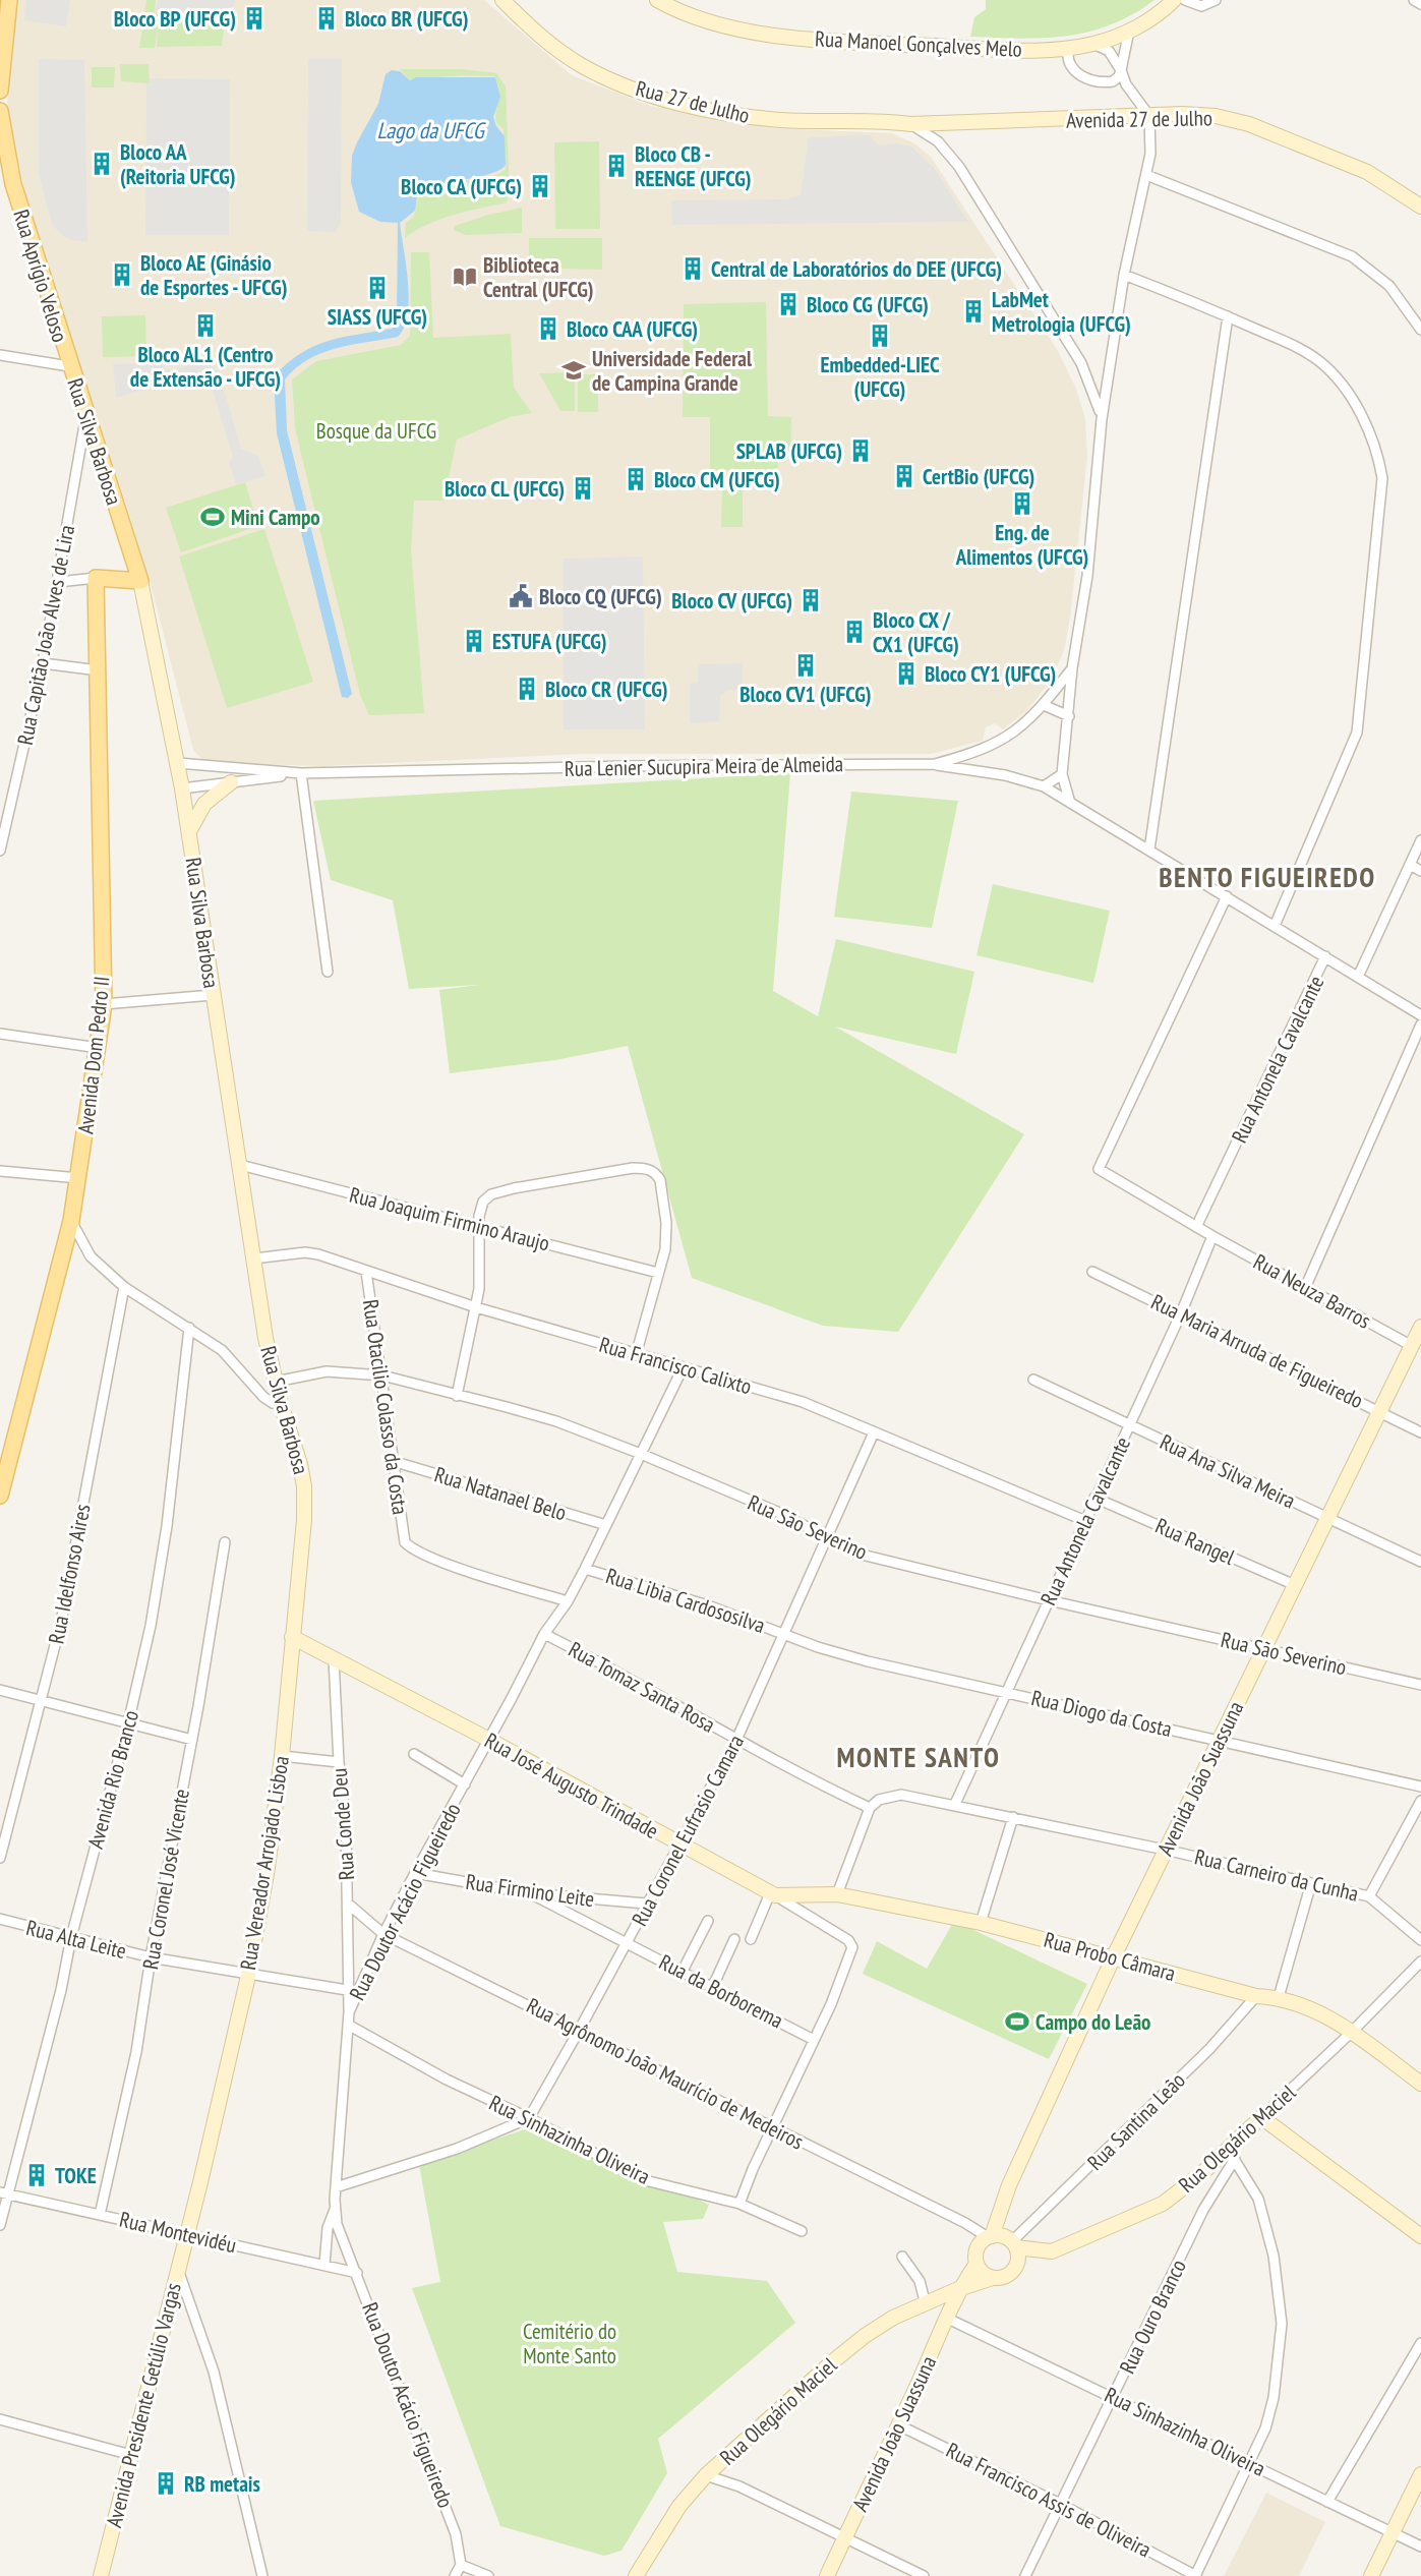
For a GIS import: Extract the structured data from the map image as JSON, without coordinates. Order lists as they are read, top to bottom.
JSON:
{
  "streets": {
    "main road": [
      "Rua Manoel Gonçalves Melo",
      "Rua 27 de Julho",
      "Avenida 27 de Julho",
      "Rua Aprígio Veloso",
      "Rua Silva Barbosa",
      "Avenida Dom Pedro II",
      "Avenida João Suassuna",
      "Rua José Augusto Trindade",
      "Rua Vereador Arrojado Lisboa",
      "Rua Probo Câmara",
      "Rua Olegário Maciel",
      "Avenida Presidente Getúlio Vargas"
    ],
    "street": [
      "Rua Capitão João Alves de Lira",
      "Rua Lenier Sucupira Meira de Almeida",
      "Rua Antonela Cavalcante",
      "Rua Joaquim Firmino Araujo",
      "Rua Neuza Barros",
      "Rua Maria Arruda de Figueiredo",
      "Rua Francisco Calixto",
      "Rua Otacilio Colasso da Costa",
      "Rua Ana Silva Meira",
      "Rua Natanael Belo",
      "Rua São Severino",
      "Rua Rangel",
      "Rua Idelfonso Aires",
      "Rua Libia Cardososilva",
      "Rua Tomaz Santa Rosa",
      "Rua Diogo da Costa",
      "Avenida Rio Branco",
      "Rua Conde Deu",
      "Rua Coronel Eufrasio Camara",
      "Rua Carneiro da Cunha",
      "Rua Coronel José Vicente",
      "Rua Firmino Leite",
      "Rua Doutor Acácio Figueiredo",
      "Rua Alta Leite",
      "Rua da Borborema",
      "Rua Agrônomo João Maurício de Medeiros",
      "Rua Santina Leão",
      "Rua Sinhazinha Oliveira",
      "Rua Montevidéu",
      "Rua Ouro Branco",
      "Rua Francisco Assis de Oliveira"
    ]
  },
  "crossings": [
    ["Rua 27 de Julho", "Avenida 27 de Julho"],
    ["Rua Aprígio Veloso", "Rua Silva Barbosa"],
    ["Rua Silva Barbosa", "Rua Capitão João Alves de Lira"],
    ["Rua Silva Barbosa", "Rua Lenier Sucupira Meira de Almeida"],
    ["Rua Silva Barbosa", "Rua Joaquim Firmino Araujo"],
    ["Rua Silva Barbosa", "Rua Francisco Calixto"],
    ["Rua Silva Barbosa", "Rua São Severino"],
    ["Rua Silva Barbosa", "Rua Vereador Arrojado Lisboa"],
    ["Rua Antonela Cavalcante", "Rua Neuza Barros"],
    ["Rua Antonela Cavalcante", "Rua Maria Arruda de Figueiredo"],
    ["Rua Antonela Cavalcante", "Rua Francisco Calixto"],
    ["Rua Antonela Cavalcante", "Rua Ana Silva Meira"],
    ["Rua Antonela Cavalcante", "Rua São Severino"],
    ["Rua Antonela Cavalcante", "Rua Rangel"],
    ["Rua Antonela Cavalcante", "Rua Diogo da Costa"],
    ["Rua Antonela Cavalcante", "Rua Carneiro da Cunha"],
    ["Rua Neuza Barros", "Avenida João Suassuna"],
    ["Rua Maria Arruda de Figueiredo", "Avenida João Suassuna"],
    ["Rua Francisco Calixto", "Rua Otacilio Colasso da Costa"],
    ["Rua Francisco Calixto", "Rua Coronel Eufrasio Camara"],
    ["Rua Francisco Calixto", "Rua Doutor Acácio Figueiredo"],
    ["Rua Otacilio Colasso da Costa", "Rua Natanael Belo"],
    ["Rua Otacilio Colasso da Costa", "Rua São Severino"],
    ["Rua Otacilio Colasso da Costa", "Rua Doutor Acácio Figueiredo"],
    ["Rua Ana Silva Meira", "Avenida João Suassuna"],
    ["Rua Natanael Belo", "Rua Doutor Acácio Figueiredo"],
    ["Rua São Severino", "Avenida João Suassuna"],
    ["Rua São Severino", "Rua Coronel Eufrasio Camara"],
    ["Rua São Severino", "Rua Doutor Acácio Figueiredo"],
    ["Rua Rangel", "Avenida João Suassuna"],
    ["Rua Libia Cardososilva", "Rua Diogo da Costa"],
    ["Rua Libia Cardososilva", "Rua Coronel Eufrasio Camara"],
    ["Rua Libia Cardososilva", "Rua Doutor Acácio Figueiredo"],
    ["Rua Tomaz Santa Rosa", "Rua Coronel Eufrasio Camara"],
    ["Rua Tomaz Santa Rosa", "Rua Carneiro da Cunha"],
    ["Rua Tomaz Santa Rosa", "Rua Doutor Acácio Figueiredo"],
    ["Rua Diogo da Costa", "Avenida João Suassuna"],
    ["Rua Diogo da Costa", "Rua Coronel Eufrasio Camara"],
    ["Avenida João Suassuna", "Rua Carneiro da Cunha"],
    ["Avenida João Suassuna", "Rua Probo Câmara"],
    ["Avenida João Suassuna", "Rua Agrônomo João Maurício de Medeiros"],
    ["Avenida João Suassuna", "Rua Santina Leão"],
    ["Avenida João Suassuna", "Rua Olegário Maciel"],
    ["Avenida João Suassuna", "Rua Sinhazinha Oliveira"],
    ["Avenida João Suassuna", "Rua Francisco Assis de Oliveira"],
    ["Avenida Rio Branco", "Rua Alta Leite"],
    ["Avenida Rio Branco", "Rua Montevidéu"],
    ["Rua José Augusto Trindade", "Rua Conde Deu"],
    ["Rua José Augusto Trindade", "Rua Coronel Eufrasio Camara"],
    ["Rua José Augusto Trindade", "Rua Vereador Arrojado Lisboa"],
    ["Rua José Augusto Trindade", "Rua Doutor Acácio Figueiredo"],
    ["Rua José Augusto Trindade", "Rua Probo Câmara"],
    ["Rua José Augusto Trindade", "Rua da Borborema"],
    ["Rua Conde Deu", "Rua Alta Leite"],
    ["Rua Conde Deu", "Rua Agrônomo João Maurício de Medeiros"],
    ["Rua Coronel Eufrasio Camara", "Rua Firmino Leite"],
    ["Rua Coronel Eufrasio Camara", "Rua da Borborema"],
    ["Rua Coronel Eufrasio Camara", "Rua Agrônomo João Maurício de Medeiros"],
    ["Rua Coronel Eufrasio Camara", "Rua Sinhazinha Oliveira"],
    ["Rua Vereador Arrojado Lisboa", "Rua Alta Leite"],
    ["Rua Vereador Arrojado Lisboa", "Rua Montevidéu"],
    ["Rua Vereador Arrojado Lisboa", "Avenida Presidente Getúlio Vargas"],
    ["Rua Coronel José Vicente", "Rua Alta Leite"],
    ["Rua Coronel José Vicente", "Rua Montevidéu"],
    ["Rua Firmino Leite", "Rua Doutor Acácio Figueiredo"],
    ["Rua Firmino Leite", "Rua da Borborema"],
    ["Rua Doutor Acácio Figueiredo", "Rua Agrônomo João Maurício de Medeiros"],
    ["Rua Doutor Acácio Figueiredo", "Rua Sinhazinha Oliveira"],
    ["Rua Doutor Acácio Figueiredo", "Rua Montevidéu"],
    ["Rua Probo Câmara", "Rua Santina Leão"],
    ["Rua Probo Câmara", "Rua Olegário Maciel"],
    ["Rua Agrônomo João Maurício de Medeiros", "Rua Santina Leão"],
    ["Rua Agrônomo João Maurício de Medeiros", "Rua Olegário Maciel"],
    ["Rua Santina Leão", "Rua Olegário Maciel"],
    ["Rua Olegário Maciel", "Rua Ouro Branco"],
    ["Rua Sinhazinha Oliveira", "Rua Ouro Branco"],
    ["Rua Montevidéu", "Avenida Presidente Getúlio Vargas"],
    ["Rua Ouro Branco", "Rua Francisco Assis de Oliveira"]
  ],
  "districts": ["BENTO FIGUEIREDO", "MONTE SANTO"],
  "water": ["Lago da UFCG"],
  "parks": ["Bosque da UFCG", "Cemitério do Monte Santo"],
  "places": {
    "building": [
      "Bloco BP (UFCG)",
      "Bloco BR (UFCG)",
      "Bloco AA (Reitoria UFCG)",
      "Bloco CB - REENGE (UFCG)",
      "Bloco CA (UFCG)",
      "Central de Laboratórios do DEE (UFCG)",
      "Bloco AE (Ginásio de Esportes - UFCG)",
      "SIASS (UFCG)",
      "Bloco CG (UFCG)",
      "LabMet Metrologia (UFCG)",
      "Bloco AL1 (Centro de Extensão - UFCG)",
      "Bloco CAA (UFCG)",
      "Embedded-LIEC (UFCG)",
      "SPLAB (UFCG)",
      "CertBio (UFCG)",
      "Bloco CM (UFCG)",
      "Bloco CL (UFCG)",
      "Eng. de Alimentos (UFCG)",
      "Bloco CV (UFCG)",
      "Bloco CX / CX1 (UFCG)",
      "ESTUFA (UFCG)",
      "Bloco CV1 (UFCG)",
      "Bloco CY1 (UFCG)",
      "Bloco CR (UFCG)",
      "TOKE",
      "RB metais"
    ],
    "library": ["Biblioteca Central (UFCG)"],
    "school or university": ["Universidade Federal de Campina Grande"],
    "sports": ["Mini Campo", "Campo do Leão"],
    "public building": ["Bloco CQ (UFCG)"]
  }
}
